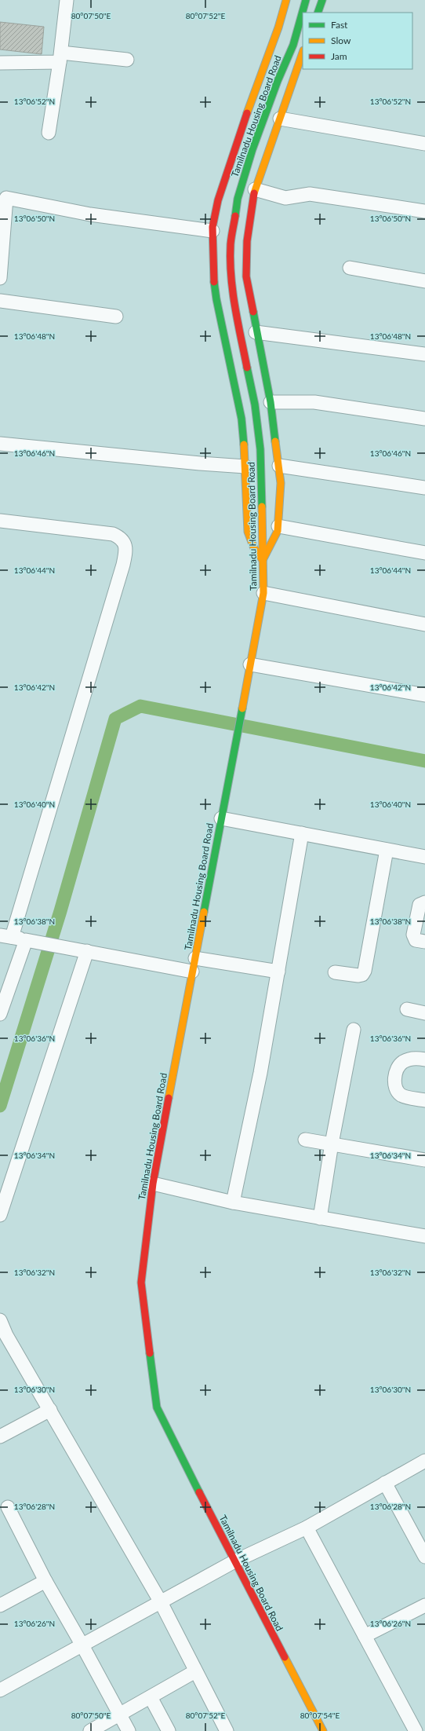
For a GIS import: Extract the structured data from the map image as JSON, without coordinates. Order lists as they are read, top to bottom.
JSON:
{
  "streets": {
    "street": ["Tamilnadu Housing Board Road"]
  },
  "legend": ["Fast", "Slow", "Jam"],
  "coordinates": [
    "80°07'50\"E",
    "80°07'52\"E",
    "13°06'52\"N",
    "13°06'50\"N",
    "13°06'48\"N",
    "13°06'46\"N",
    "13°06'44\"N",
    "13°06'42\"N",
    "13°06'40\"N",
    "13°06'38\"N",
    "13°06'36\"N",
    "13°06'34\"N",
    "13°06'32\"N",
    "13°06'30\"N",
    "13°06'28\"N",
    "13°06'26\"N",
    "80°07'54\"E"
  ]
}
